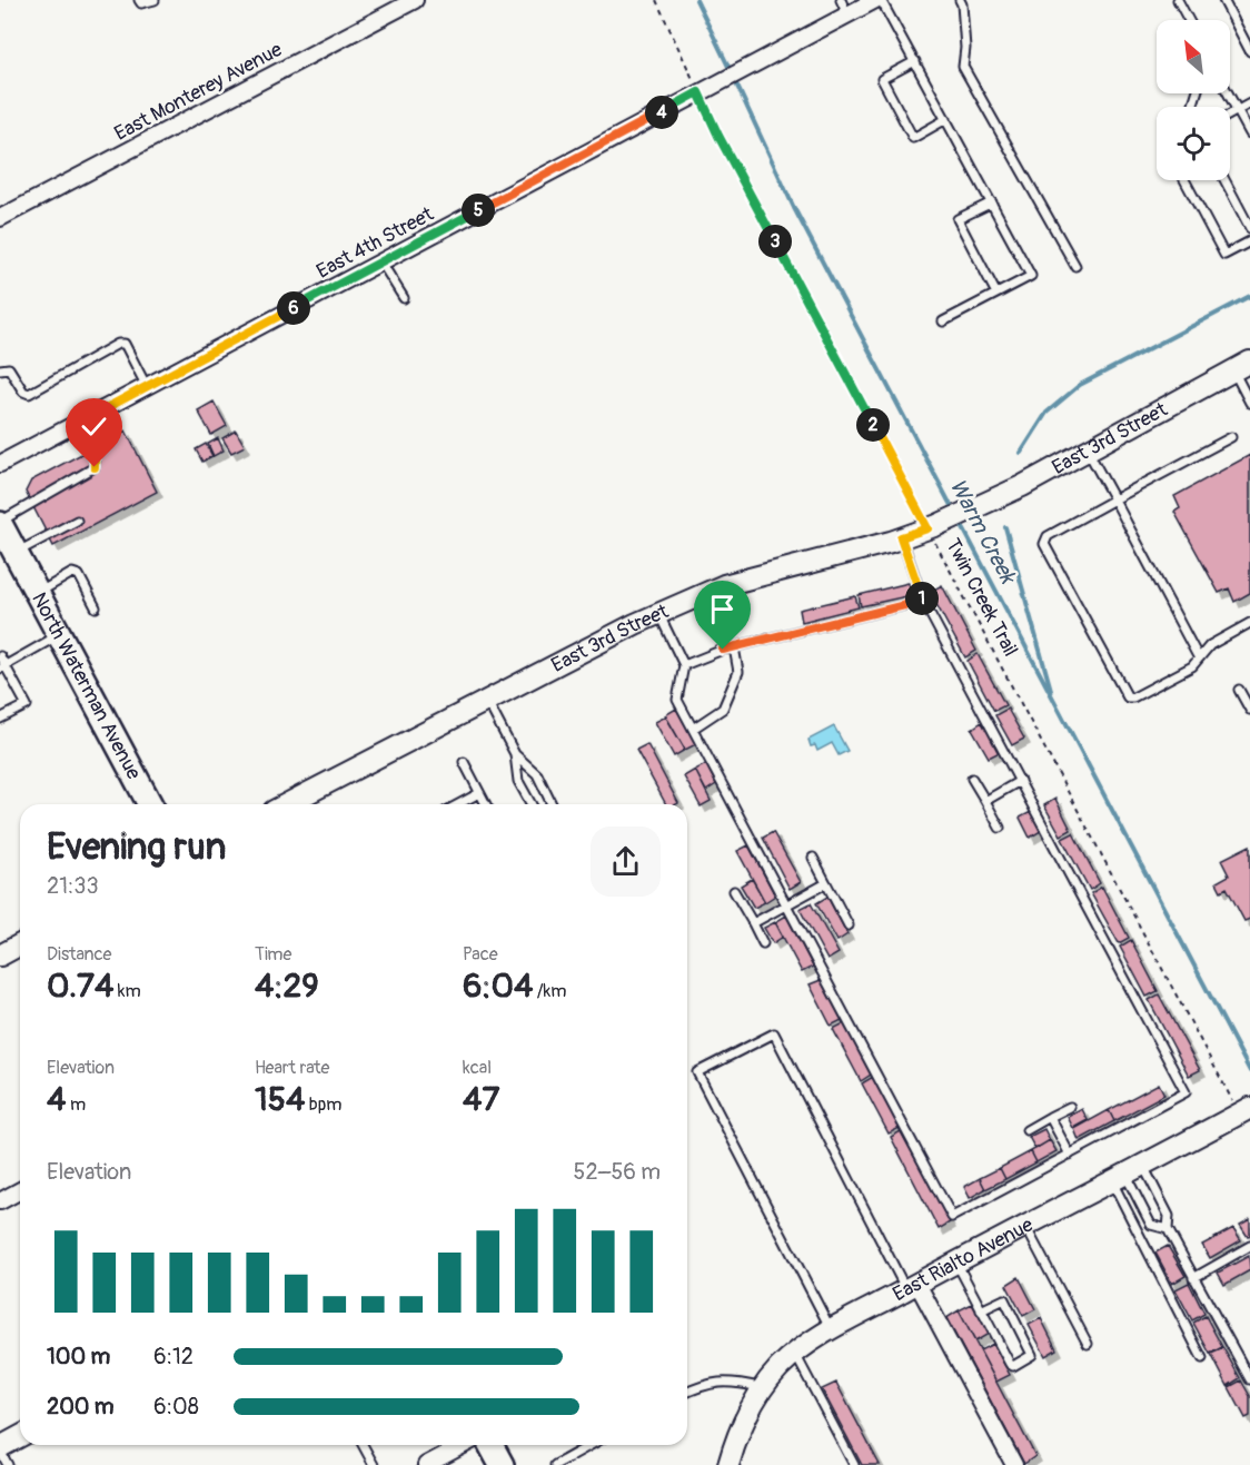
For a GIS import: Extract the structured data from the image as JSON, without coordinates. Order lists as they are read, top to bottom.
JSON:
{
  "streets": {
    "main road": ["East 3rd Street", "North Waterman Avenue", "East Rialto Avenue"],
    "street": ["East Monterey Avenue", "East 4th Street"],
    "path": ["Twin Creek Trail"]
  },
  "crossings": [
    ["East 4th Street", "Twin Creek Trail"],
    ["East 3rd Street", "Twin Creek Trail"],
    ["Twin Creek Trail", "East Rialto Avenue"]
  ],
  "water": ["Warm Creek"],
  "north": "top left",
  "page": {
    "pins": [
      "4",
      "5",
      "3",
      "6",
      "2",
      "1"
    ],
    "heading": ["Evening run", "21:33"],
    "stats": [
      ["Distance", "0.74 km"],
      ["Time", "4:29"],
      ["Pace", "6:04 /km"],
      ["Elevation", "4 m"],
      ["Heart rate", "154 bpm"],
      ["kcal", "47"]
    ],
    "chart": ["Elevation", "52–56 m"],
    "list": [
      {
        "name": "100 m",
        "note": "6:12"
      },
      {
        "name": "200 m",
        "note": "6:08"
      }
    ]
  }
}
